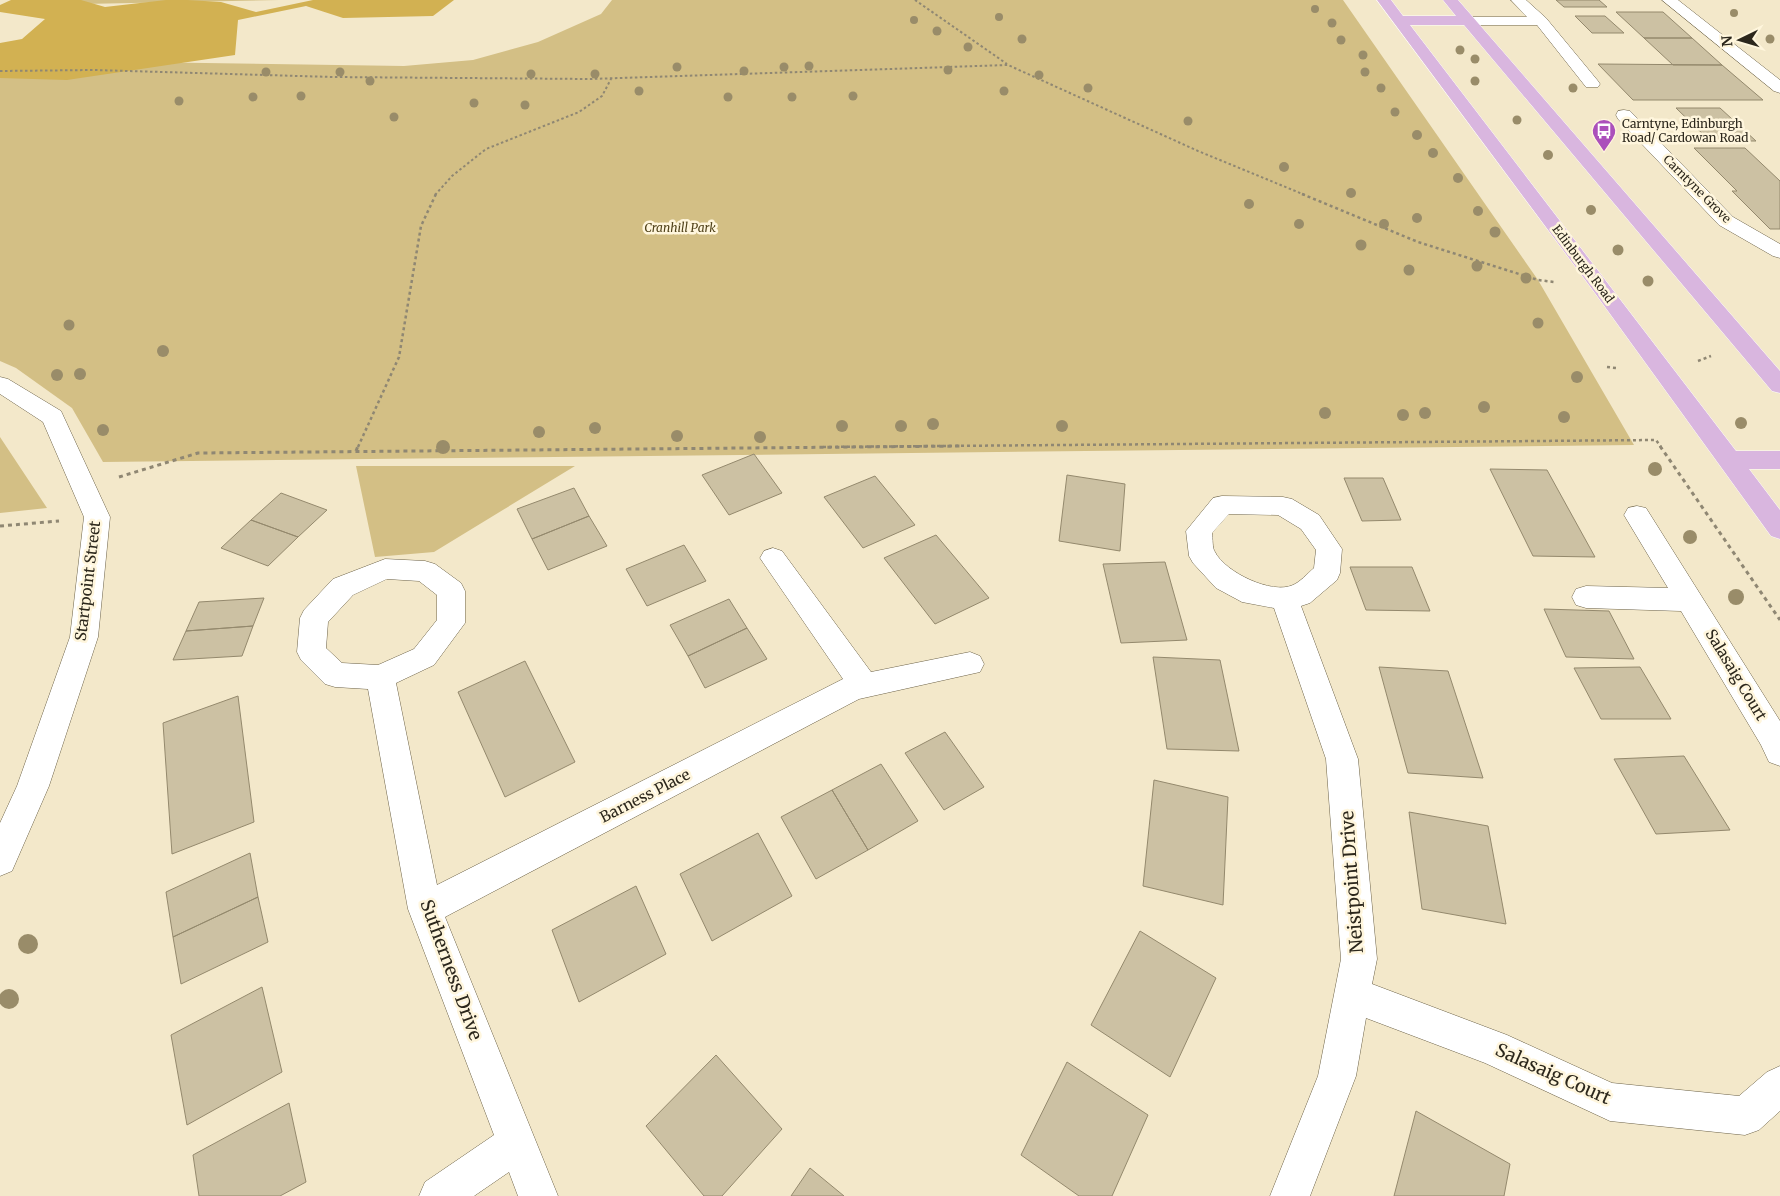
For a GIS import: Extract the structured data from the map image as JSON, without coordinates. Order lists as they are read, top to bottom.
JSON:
{
  "streets": {
    "main road": ["Edinburgh Road"],
    "street": [
      "Carntyne Grove",
      "Startpoint Street",
      "Salasaig Court",
      "Barness Place",
      "Neistpoint Drive",
      "Sutherness Drive"
    ]
  },
  "crossings": [
    ["Salasaig Court", "Neistpoint Drive"],
    ["Barness Place", "Sutherness Drive"]
  ],
  "parks": ["Cranhill Park"],
  "places": {
    "bus stop": ["Carntyne, Edinburgh Road/ Cardowan Road"]
  },
  "north": "left"
}
